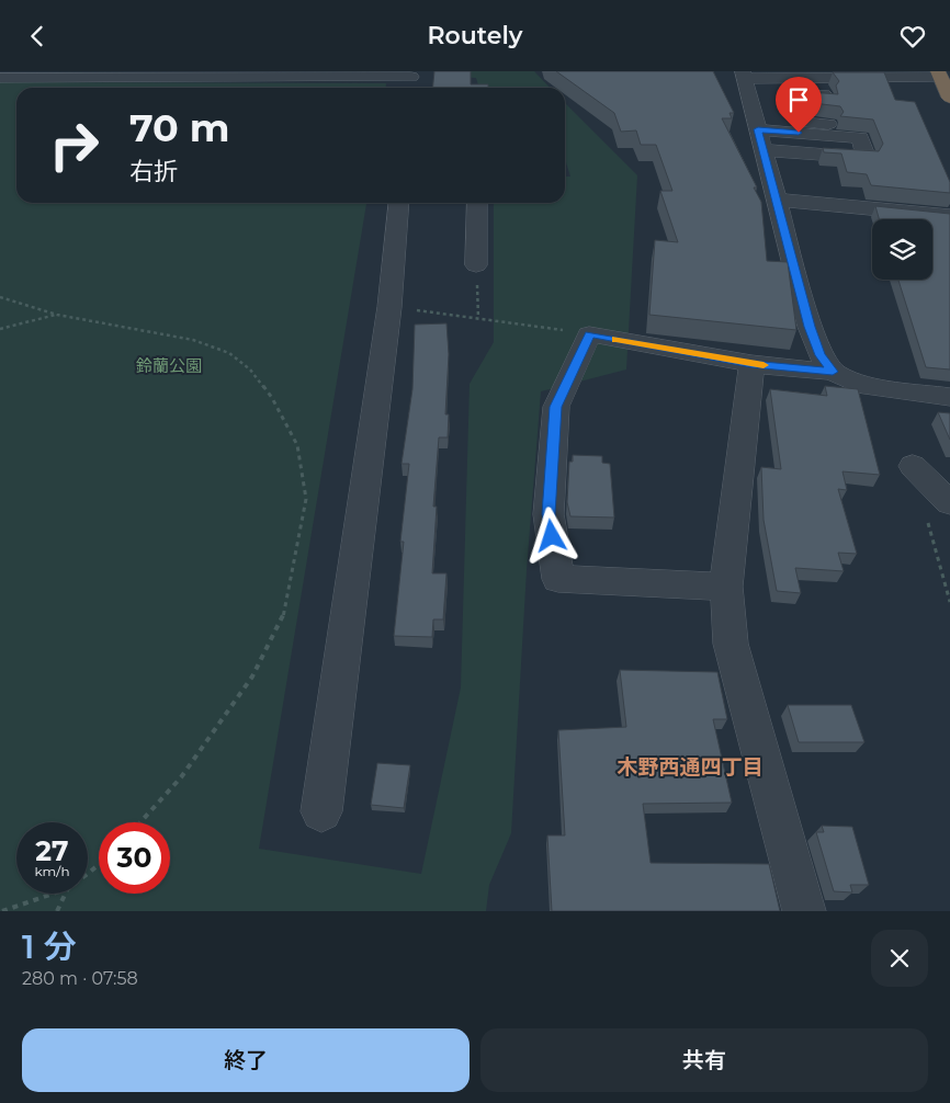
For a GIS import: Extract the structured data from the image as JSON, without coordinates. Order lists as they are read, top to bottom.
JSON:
{
  "districts": ["木野西通四丁目"],
  "parks": ["鈴蘭公園"],
  "page": {
    "header": "Routely",
    "turn": ["70 m", "右折"],
    "speed": "27 km/h",
    "limit": "30",
    "heading": ["1 分", "280 m · 07:58"],
    "buttons": ["終了", "共有"]
  }
}
